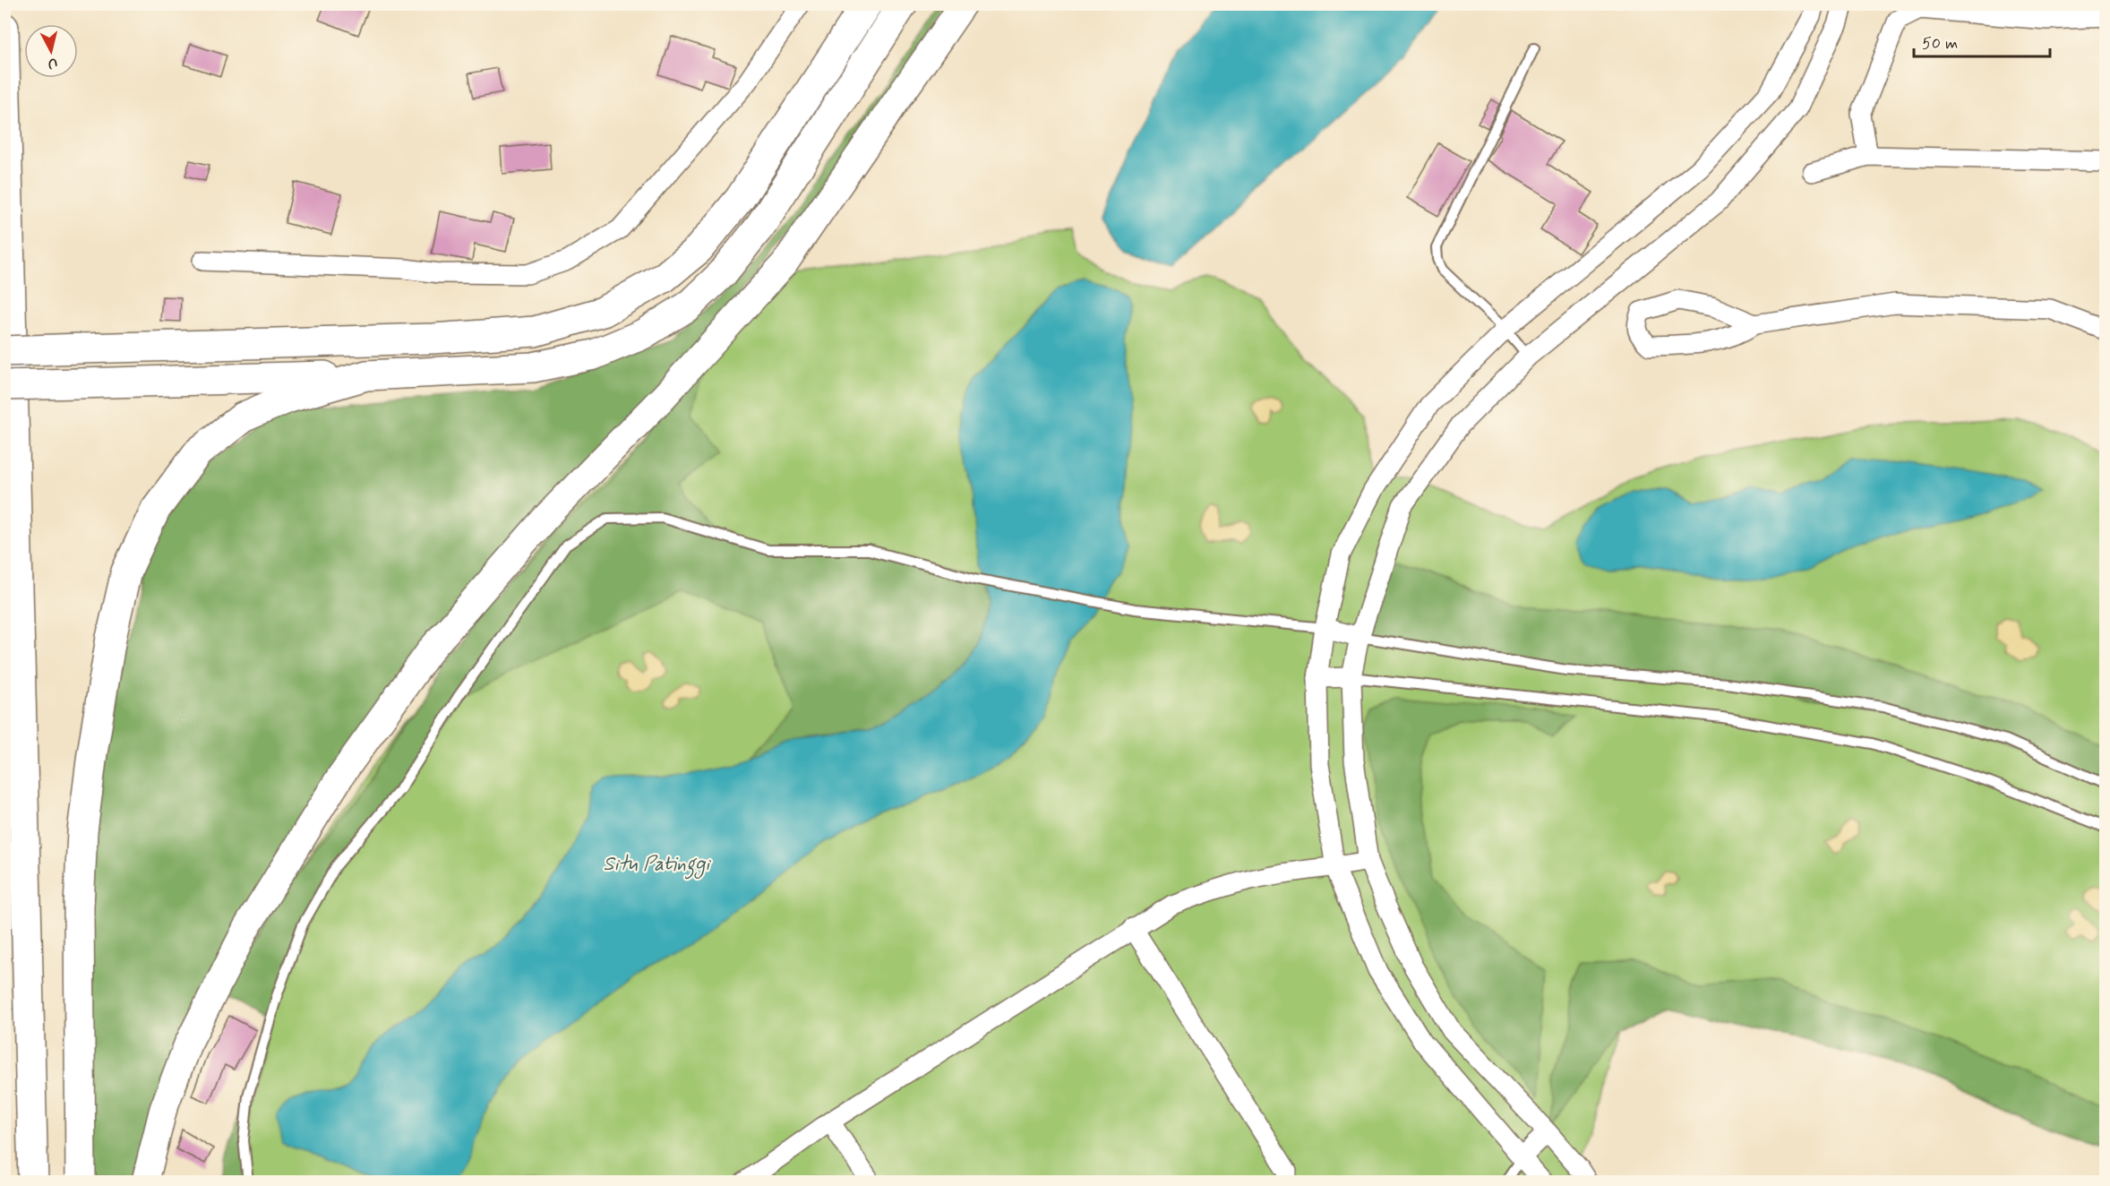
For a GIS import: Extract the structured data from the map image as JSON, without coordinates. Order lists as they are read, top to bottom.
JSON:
{
  "water": ["Situ Patinggi"],
  "scale_bar": "50 m",
  "north": "bottom"
}
